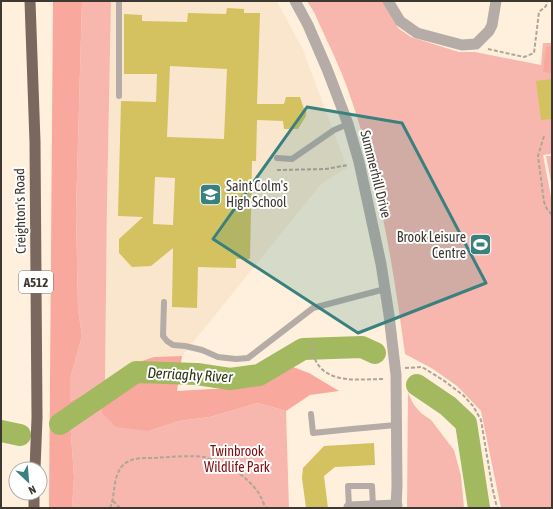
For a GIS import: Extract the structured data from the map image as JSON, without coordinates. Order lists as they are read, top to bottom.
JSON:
{
  "streets": {
    "highway": ["Creighton's Road", "A512"],
    "street": ["Summerhill Drive"]
  },
  "water": ["Derriaghy River"],
  "parks": ["Twinbrook Wildlife Park"],
  "places": {
    "school or university": ["Saint Colm's High School"],
    "sports": ["Brook Leisure Centre"]
  },
  "north": "bottom right"
}
